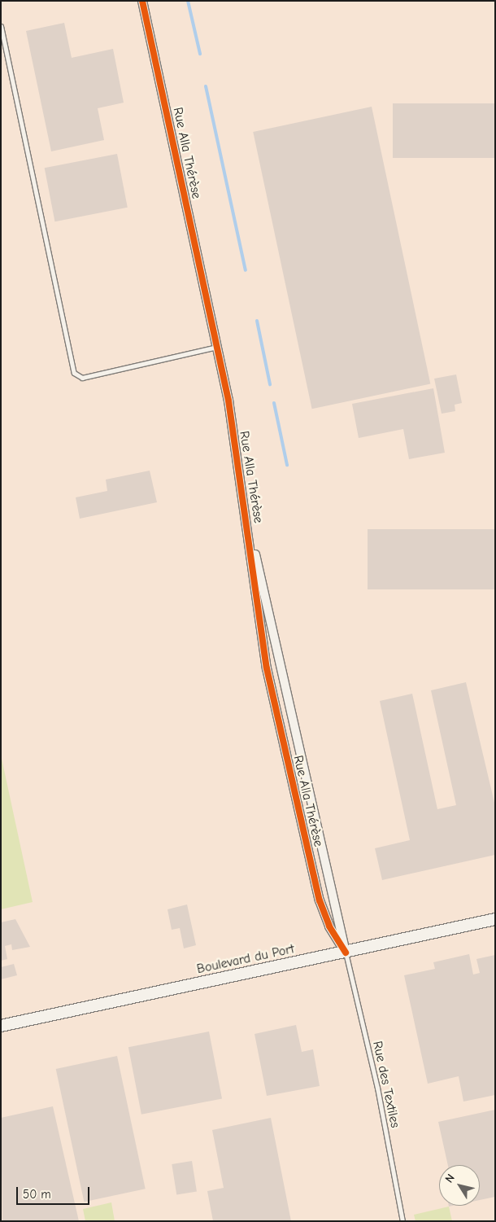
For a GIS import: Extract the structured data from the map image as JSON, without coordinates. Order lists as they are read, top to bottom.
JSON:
{
  "streets": {
    "main road": ["Boulevard du Port"],
    "street": ["Rue Alla Thérèse"],
    "lane": ["Rue des Textiles"]
  },
  "crossings": [
    ["Rue Alla Thérèse", "Boulevard du Port"],
    ["Rue Alla Thérèse", "Rue des Textiles"],
    ["Boulevard du Port", "Rue des Textiles"]
  ],
  "scale_bar": "50 m",
  "north": "top left"
}
